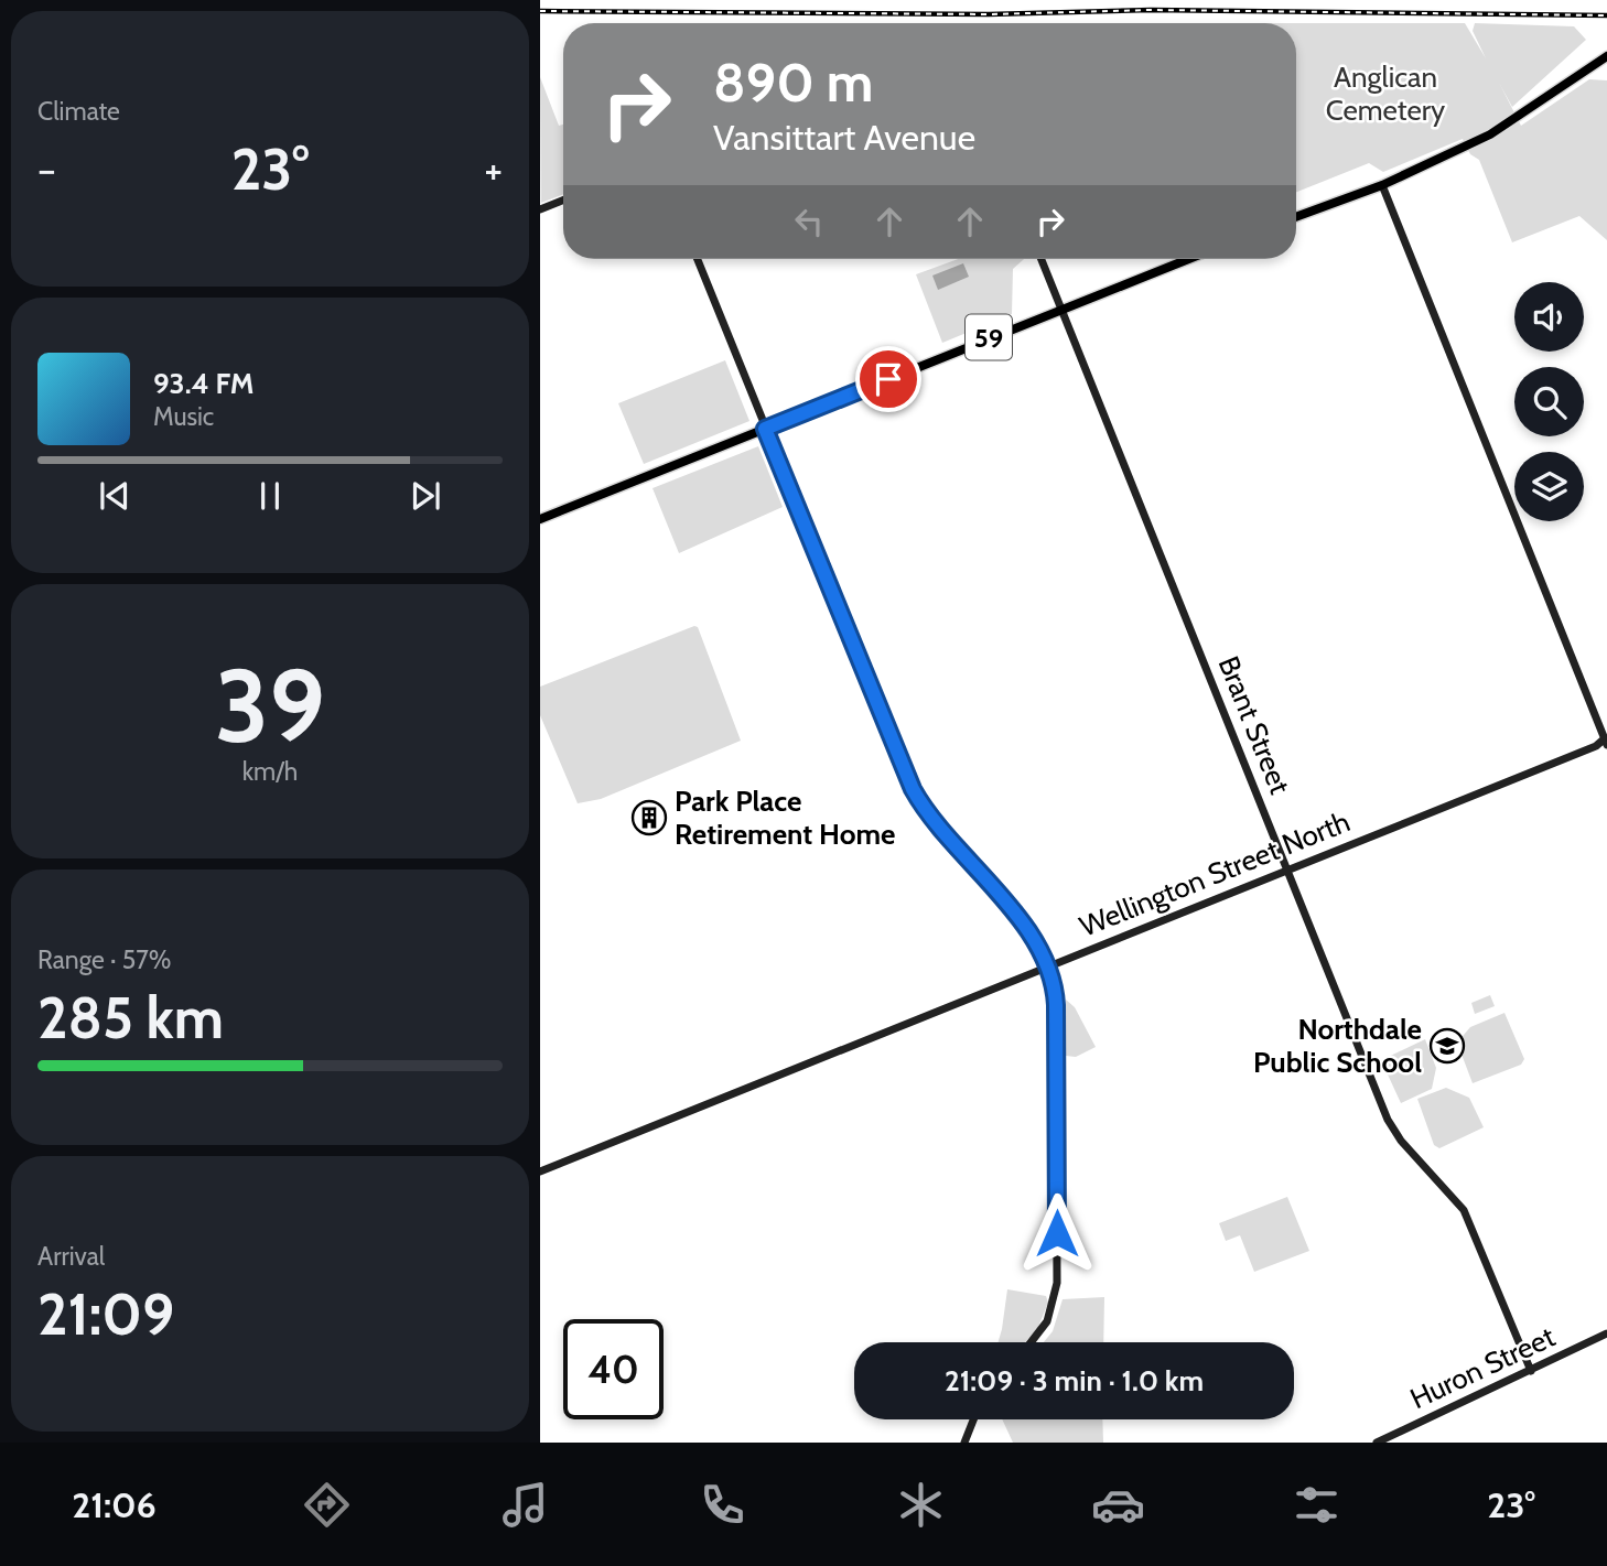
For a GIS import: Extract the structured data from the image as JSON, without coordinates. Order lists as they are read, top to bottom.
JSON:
{
  "streets": {
    "main road": ["59"],
    "street": ["Brant Street", "Wellington Street North", "Huron Street"]
  },
  "crossings": [
    ["59", "Brant Street"],
    ["Brant Street", "Wellington Street North"],
    ["Brant Street", "Huron Street"]
  ],
  "parks": ["Anglican Cemetery"],
  "places": {
    "building": ["Park Place Retirement Home"],
    "school or university": ["Northdale Public School"]
  },
  "page": {
    "tile": [
      "Climate",
      ["39", "km/h"],
      ["Range · 57%", "285 km"],
      ["Arrival", "21:09"]
    ],
    "turn": ["890 m", "Vansittart Avenue"],
    "heat": ["−", "23°", "+"],
    "song": ["93.4 FM", "Music"],
    "limit": "40",
    "trip": "21:09 · 3 min · 1.0 km",
    "tabs": ["21:06", "23°"]
  }
}
